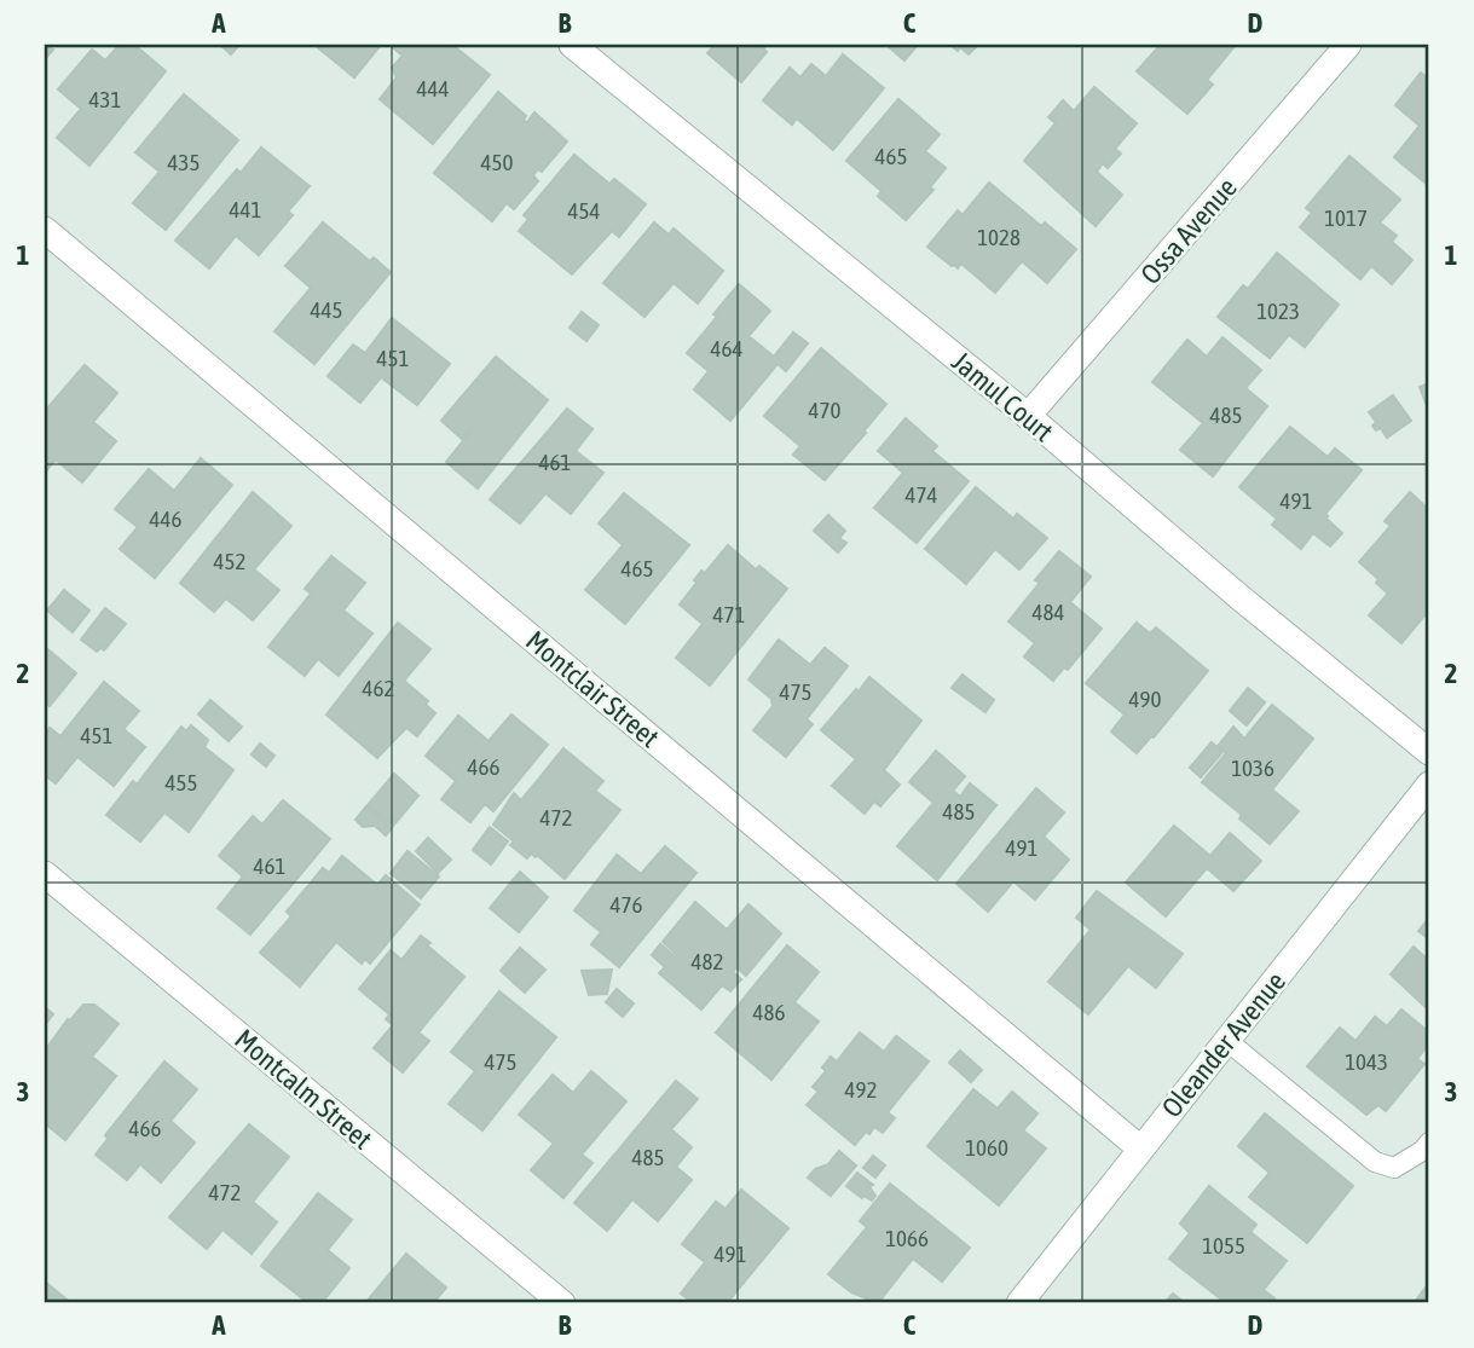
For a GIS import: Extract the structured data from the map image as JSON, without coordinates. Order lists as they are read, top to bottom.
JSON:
{
  "streets": {
    "street": [
      "Ossa Avenue",
      "Jamul Court",
      "Montclair Street",
      "Oleander Avenue",
      "Montcalm Street"
    ]
  },
  "crossings": [
    ["Ossa Avenue", "Jamul Court"],
    ["Montclair Street", "Oleander Avenue"]
  ],
  "house_numbers": [
    "444",
    "431",
    "465",
    "435",
    "450",
    "441",
    "454",
    "1017",
    "1028",
    "445",
    "1023",
    "464",
    "451",
    "470",
    "485",
    "461",
    "474",
    "491",
    "446",
    "452",
    "465",
    "484",
    "471",
    "462",
    "475",
    "490",
    "451",
    "466",
    "1036",
    "455",
    "485",
    "472",
    "491",
    "461",
    "476",
    "482",
    "486",
    "475",
    "1043",
    "492",
    "466",
    "1060",
    "485",
    "472",
    "1066",
    "1055",
    "491"
  ],
  "grid": {
    "columns": [
      "A",
      "B",
      "C",
      "D"
    ],
    "rows": ["1", "2", "3"]
  }
}
